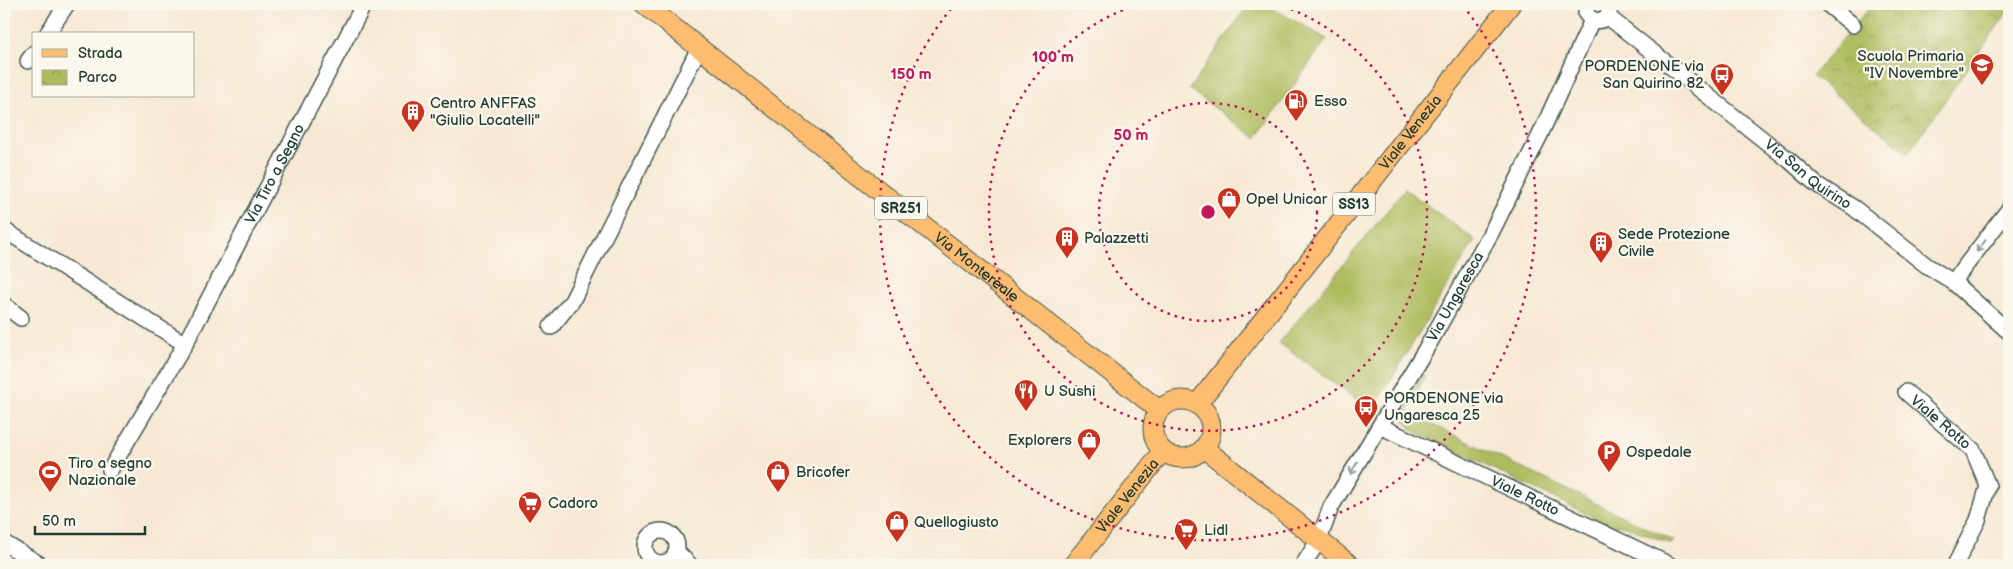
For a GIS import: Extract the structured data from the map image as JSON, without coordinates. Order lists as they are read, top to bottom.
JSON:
{
  "streets": {
    "main road": [
      "Viale Venezia",
      "SS13",
      "SR251",
      "Via Montereale"
    ],
    "street": [
      "Via Tiro a Segno",
      "Via San Quirino",
      "Via Ungaresca",
      "Viale Rotto"
    ]
  },
  "crossings": [
    ["Viale Venezia", "Via Montereale"],
    ["Via San Quirino", "Via Ungaresca"],
    ["Via Ungaresca", "Viale Rotto"]
  ],
  "places": {
    "school or university": ["Scuola Primaria \"IV Novembre\""],
    "bus stop": ["PORDENONE via San Quirino 82", "PORDENONE via Ungaresca 25"],
    "fuel station": ["Esso"],
    "building": ["Centro ANFFAS \"Giulio Locatelli\"", "Palazzetti", "Sede Protezione Civile"],
    "shop": [
      "Opel Unicar",
      "Explorers",
      "Bricofer",
      "Quellogiusto"
    ],
    "restaurant": ["U Sushi"],
    "parking": ["Ospedale"],
    "sports": ["Tiro a segno Nazionale"],
    "supermarket": ["Cadoro", "Lidl"]
  },
  "legend": ["Strada", "Parco"],
  "scale_bar": "50 m",
  "rings": ["100 m", "150 m", "50 m"]
}
